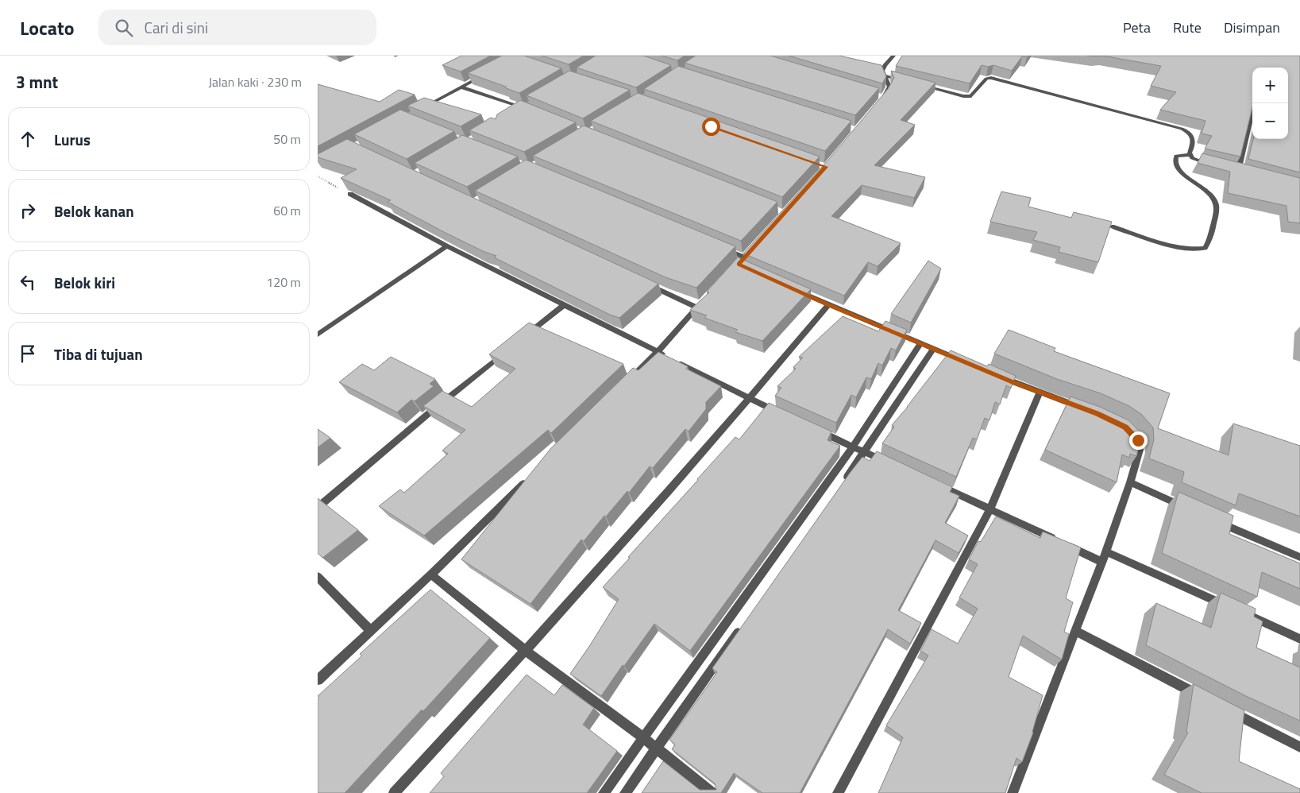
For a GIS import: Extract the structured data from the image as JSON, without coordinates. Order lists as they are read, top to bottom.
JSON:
{
  "page": {
    "header": "Locato",
    "search": "Cari di sini",
    "nav": ["Peta", "Rute", "Disimpan"],
    "heading": ["3 mnt", "Jalan kaki · 230 m"],
    "map_buttons": ["+", "−"],
    "list": [
      ["Lurus", "50 m"],
      ["Belok kanan", "60 m"],
      ["Belok kiri", "120 m"],
      "Tiba di tujuan"
    ]
  }
}
